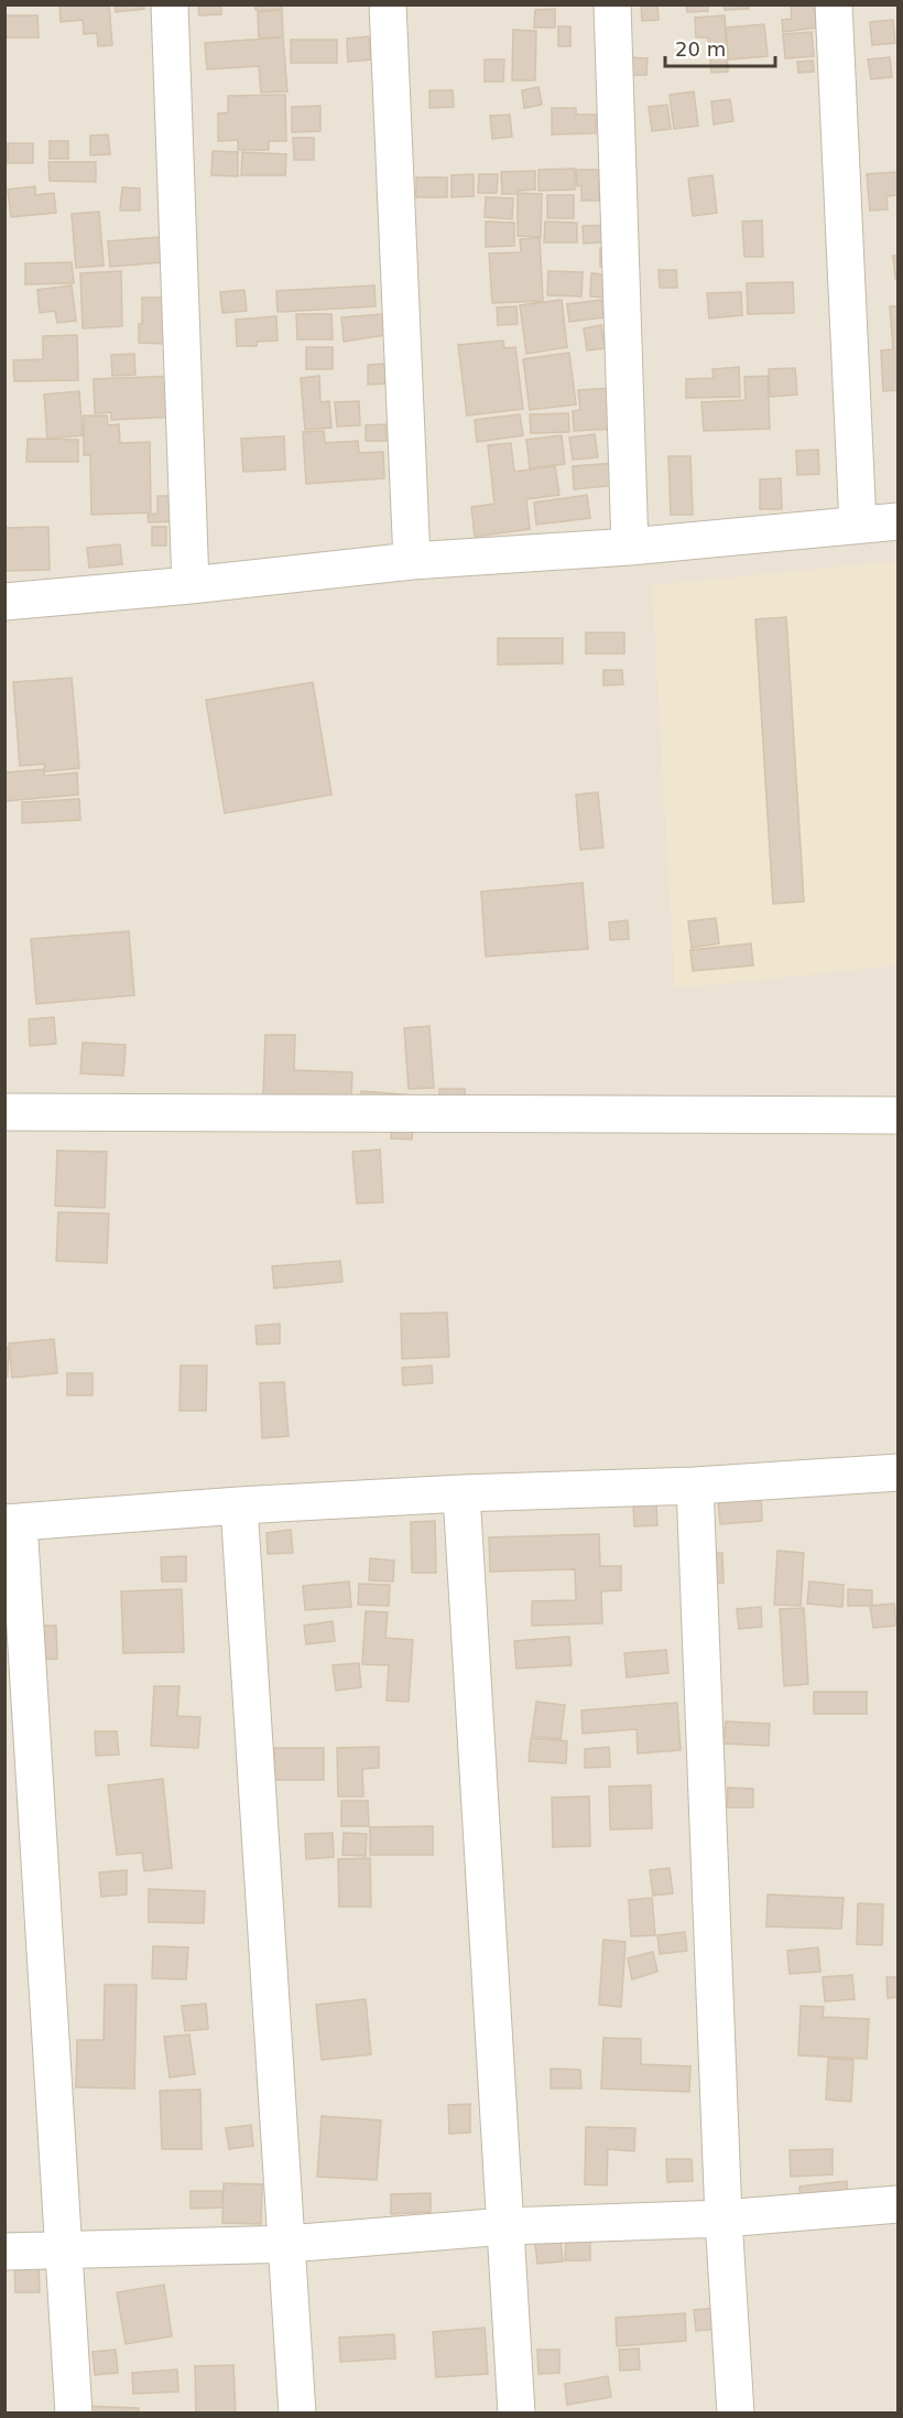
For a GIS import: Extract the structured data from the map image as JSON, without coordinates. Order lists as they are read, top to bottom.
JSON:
{
  "scale_bar": "20 m"
}
